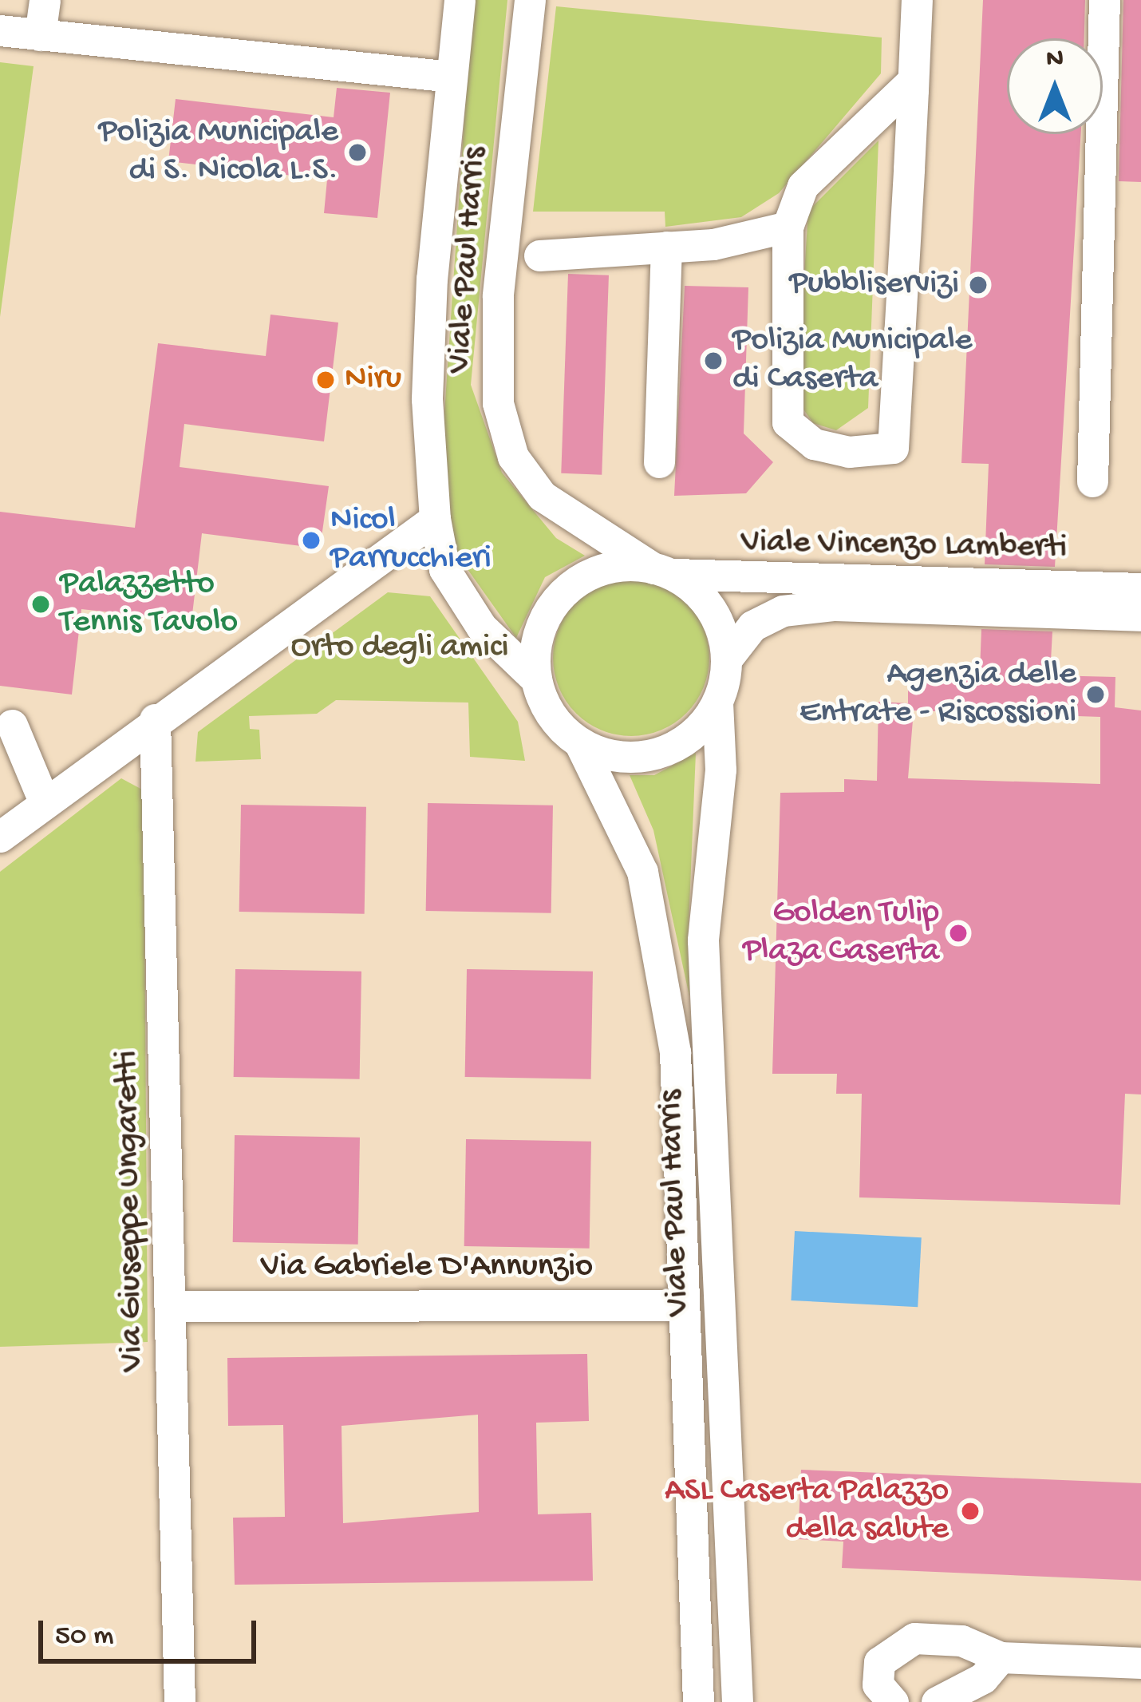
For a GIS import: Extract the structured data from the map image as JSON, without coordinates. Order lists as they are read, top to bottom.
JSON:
{
  "streets": {
    "street": [
      "Viale Paul Harris",
      "Viale Vincenzo Lamberti",
      "Via Giuseppe Ungaretti",
      "Via Gabriele D'Annunzio"
    ]
  },
  "crossings": [
    ["Viale Paul Harris", "Viale Vincenzo Lamberti"],
    ["Viale Paul Harris", "Via Gabriele D'Annunzio"],
    ["Via Giuseppe Ungaretti", "Via Gabriele D'Annunzio"]
  ],
  "parks": ["Orto degli amici"],
  "places": [
    "Polizia Municipale di S. Nicola L.S.",
    "Pubbliservizi",
    "Polizia Municipale di Caserta",
    "Niru",
    "Nicol Parrucchieri",
    "Palazzetto Tennis Tavolo",
    "Agenzia delle Entrate - Riscossioni",
    "Golden Tulip Plaza Caserta",
    "ASL Caserta Palazzo della salute"
  ],
  "scale_bar": "50 m",
  "north": "top"
}
